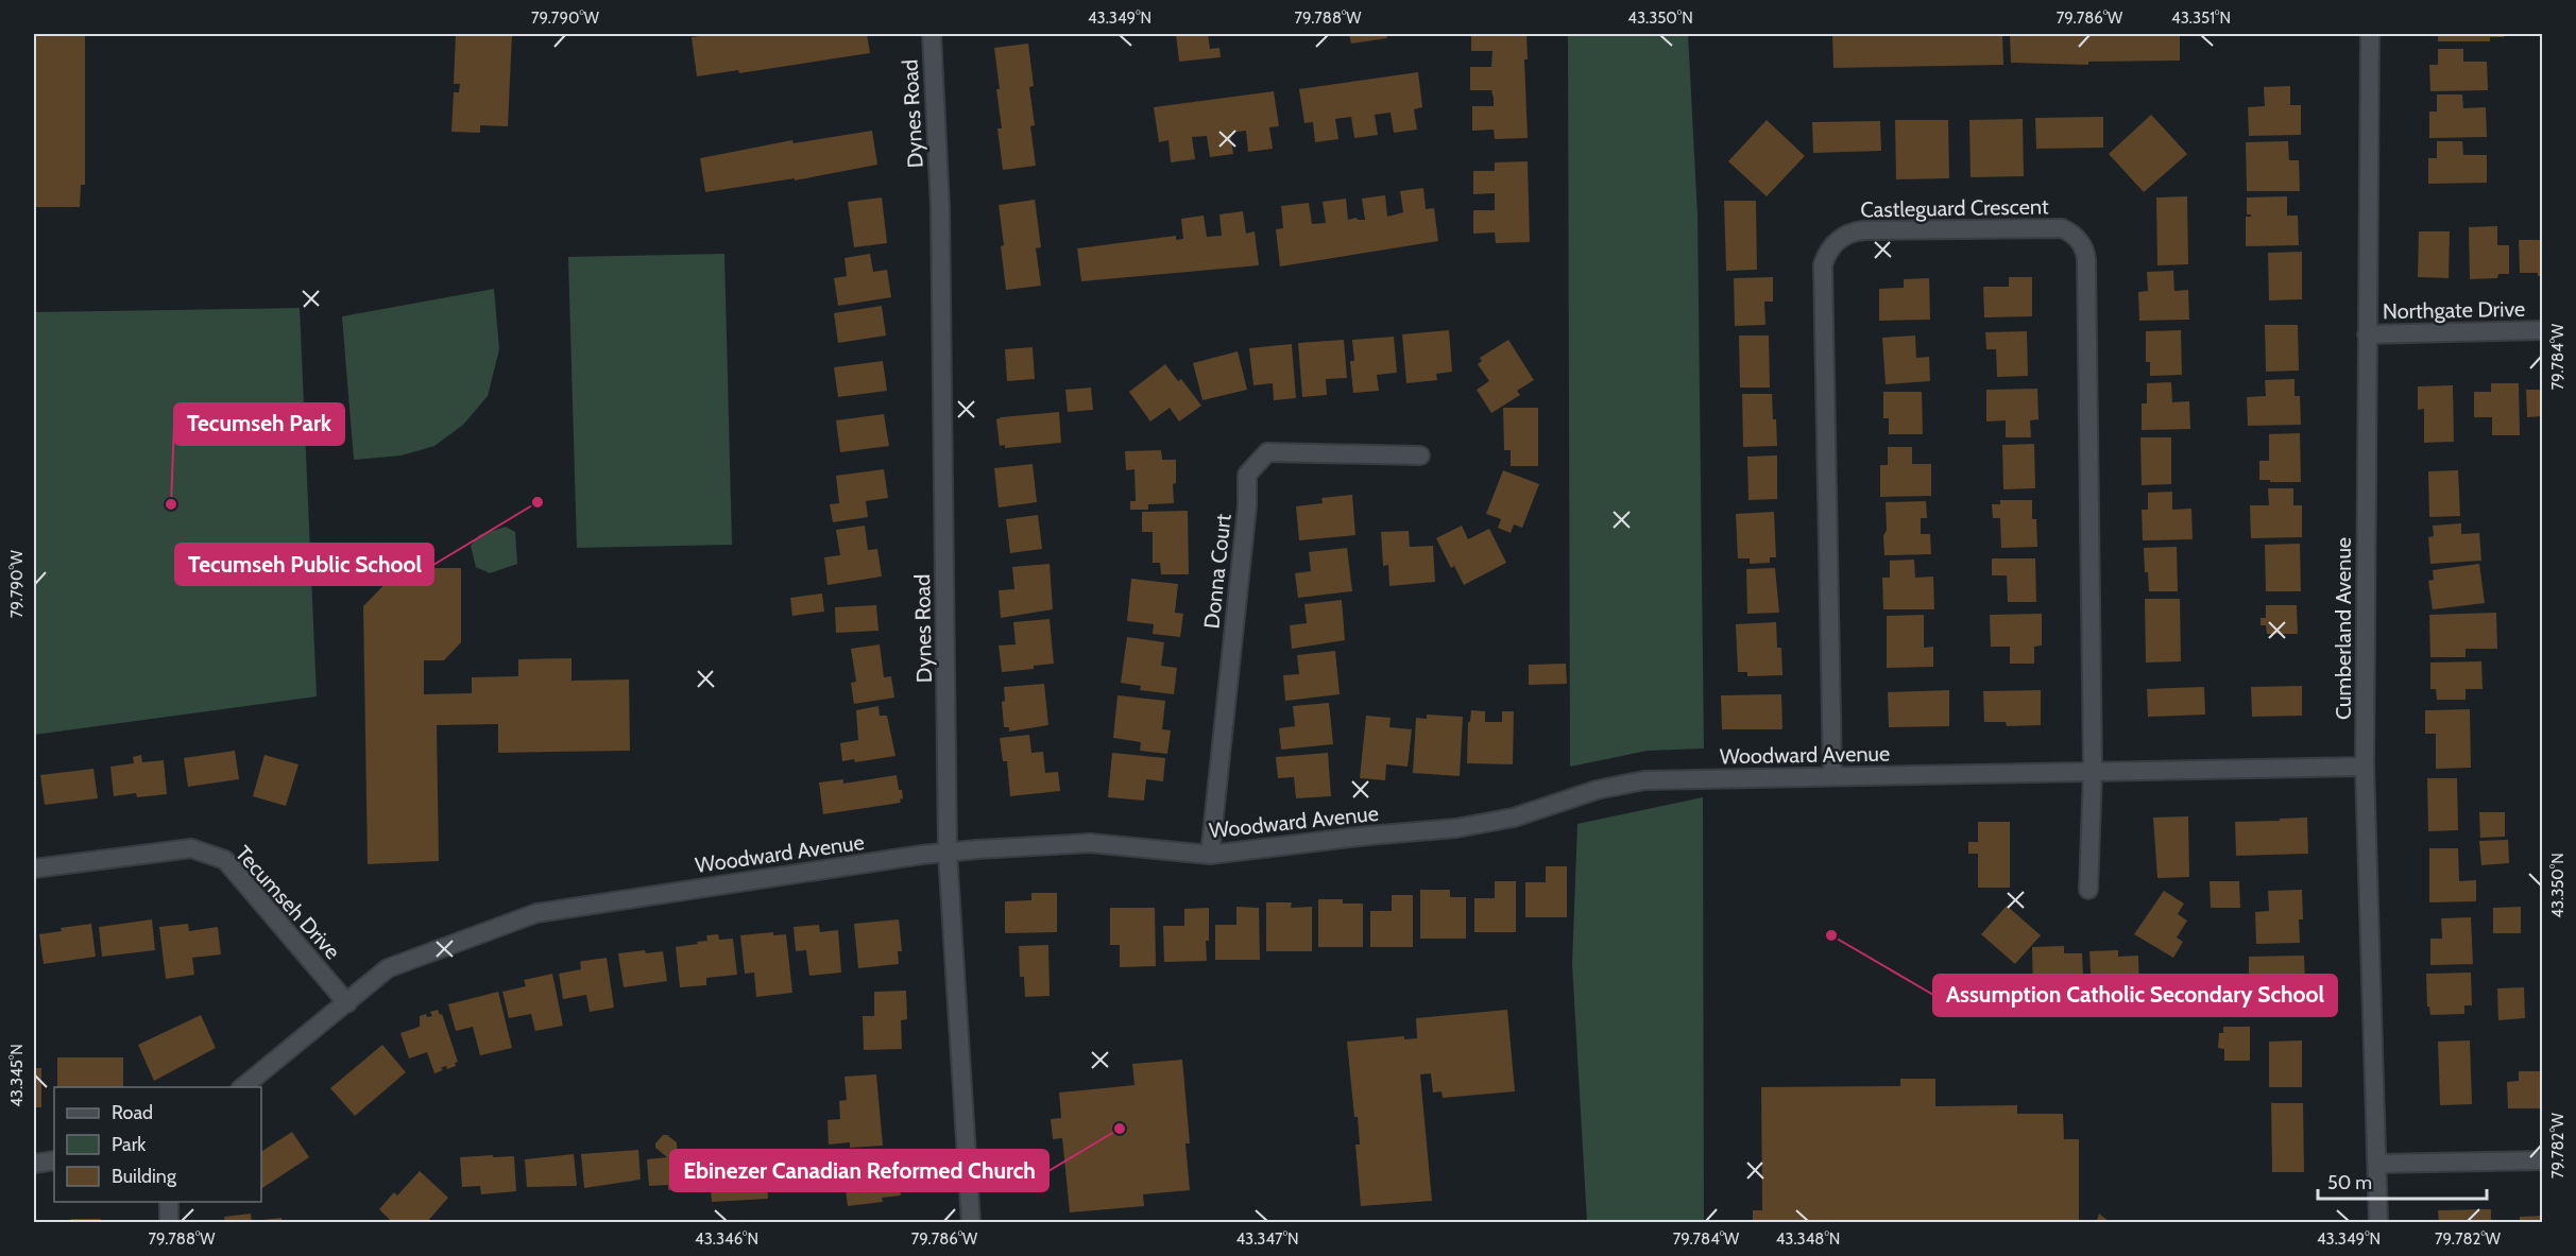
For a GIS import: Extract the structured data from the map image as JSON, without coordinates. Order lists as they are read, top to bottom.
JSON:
{
  "streets": {
    "street": [
      "Dynes Road",
      "Castleguard Crescent",
      "Northgate Drive",
      "Donna Court",
      "Cumberland Avenue",
      "Woodward Avenue",
      "Tecumseh Drive"
    ]
  },
  "crossings": [
    ["Dynes Road", "Woodward Avenue"],
    ["Castleguard Crescent", "Woodward Avenue"],
    ["Northgate Drive", "Cumberland Avenue"],
    ["Donna Court", "Woodward Avenue"],
    ["Cumberland Avenue", "Woodward Avenue"],
    ["Woodward Avenue", "Tecumseh Drive"]
  ],
  "places": [
    "Tecumseh Public School",
    "Tecumseh Park",
    "Assumption Catholic Secondary School",
    "Ebinezer Canadian Reformed Church"
  ],
  "legend": ["Road", "Park", "Building"],
  "scale_bar": "50 m",
  "coordinates": [
    "79.790°W",
    "43.349°N",
    "79.788°W",
    "43.350°N",
    "79.786°W",
    "43.351°N",
    "79.784°W",
    "43.345°N",
    "79.782°W",
    "43.346°N",
    "43.347°N",
    "43.348°N"
  ]
}
